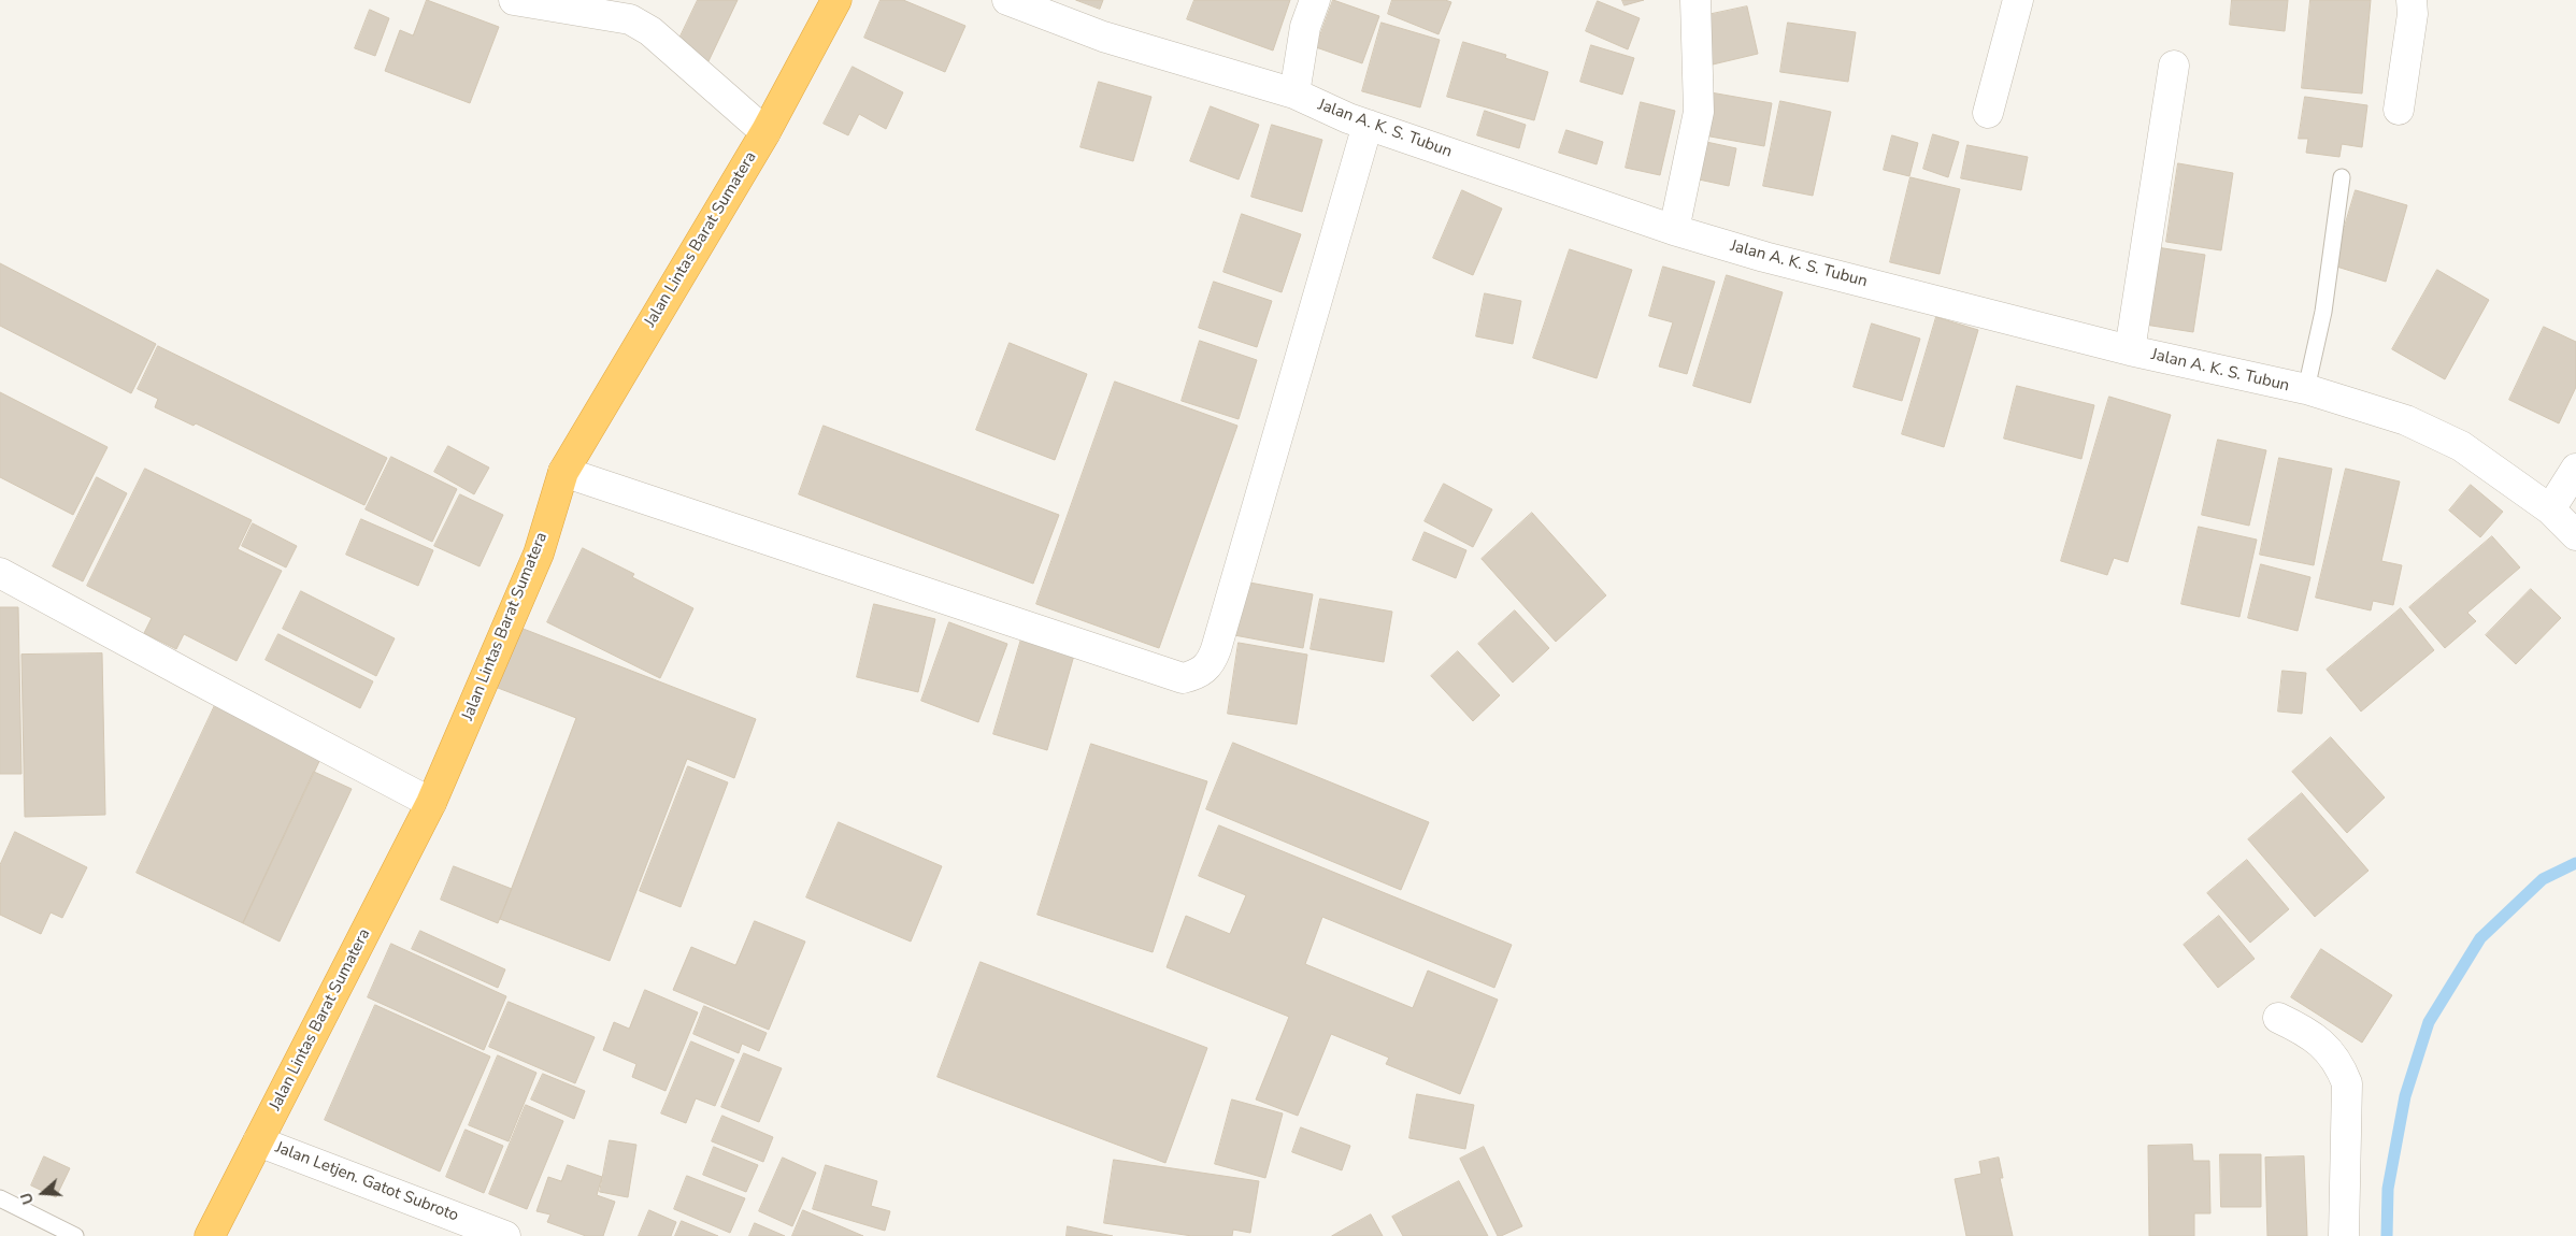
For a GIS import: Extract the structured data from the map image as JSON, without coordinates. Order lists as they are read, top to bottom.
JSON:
{
  "streets": {
    "highway": ["Jalan Lintas Barat Sumatera"],
    "street": ["Jalan A. K. S. Tubun", "Jalan Letjen. Gatot Subroto"]
  },
  "crossings": [
    ["Jalan Lintas Barat Sumatera", "Jalan Letjen. Gatot Subroto"]
  ],
  "north": "left"
}
